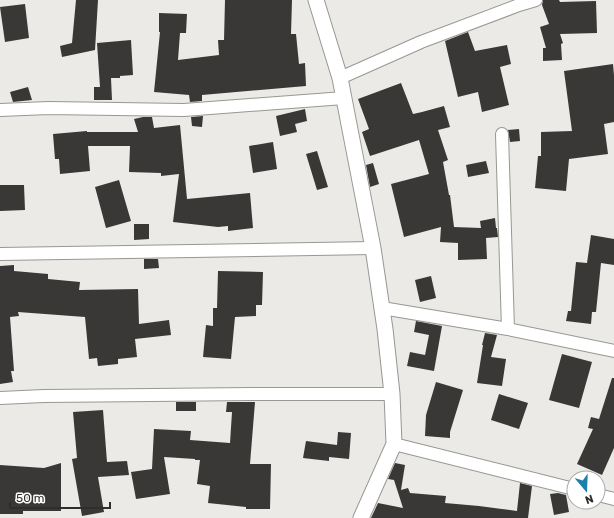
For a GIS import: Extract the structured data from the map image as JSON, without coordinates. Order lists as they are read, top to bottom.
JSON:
{
  "scale_bar": "50 m",
  "north": "bottom"
}
